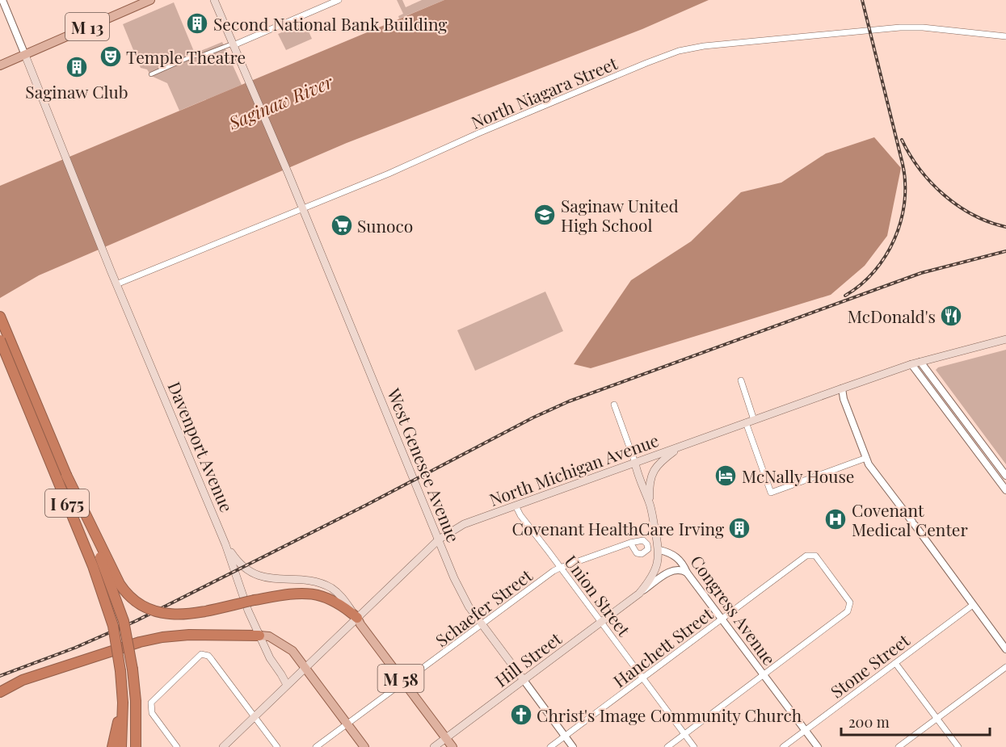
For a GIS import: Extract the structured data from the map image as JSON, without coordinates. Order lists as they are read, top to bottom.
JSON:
{
  "streets": {
    "highway": ["I 675"],
    "main road": [
      "M 13",
      "Davenport Avenue",
      "West Genesee Avenue",
      "North Michigan Avenue",
      "Hill Street",
      "M 58"
    ],
    "street": [
      "North Niagara Street",
      "Union Street",
      "Schaefer Street",
      "Congress Avenue",
      "Hanchett Street",
      "Stone Street"
    ]
  },
  "crossings": [
    ["M 13", "Davenport Avenue"],
    ["North Niagara Street", "Davenport Avenue"],
    ["North Niagara Street", "West Genesee Avenue"],
    ["Davenport Avenue", "North Michigan Avenue"],
    ["West Genesee Avenue", "North Michigan Avenue"],
    ["West Genesee Avenue", "Schaefer Street"],
    ["West Genesee Avenue", "Hanchett Street"],
    ["West Genesee Avenue", "Hill Street"],
    ["North Michigan Avenue", "Union Street"],
    ["North Michigan Avenue", "M 58"],
    ["Union Street", "Schaefer Street"],
    ["Union Street", "Hanchett Street"],
    ["Union Street", "Hill Street"],
    ["Schaefer Street", "M 58"],
    ["Congress Avenue", "Hanchett Street"],
    ["Congress Avenue", "Hill Street"],
    ["Congress Avenue", "Stone Street"],
    ["Hill Street", "M 58"]
  ],
  "water": ["Saginaw River"],
  "places": {
    "building": ["Second National Bank Building", "Saginaw Club", "Covenant HealthCare Irving"],
    "theatre": ["Temple Theatre"],
    "school or university": ["Saginaw United High School"],
    "supermarket": ["Sunoco"],
    "restaurant": ["McDonald's"],
    "hotel": ["McNally House"],
    "hospital": ["Covenant Medical Center"],
    "church": ["Christ's Image Community Church"]
  },
  "scale_bar": "200 m"
}
